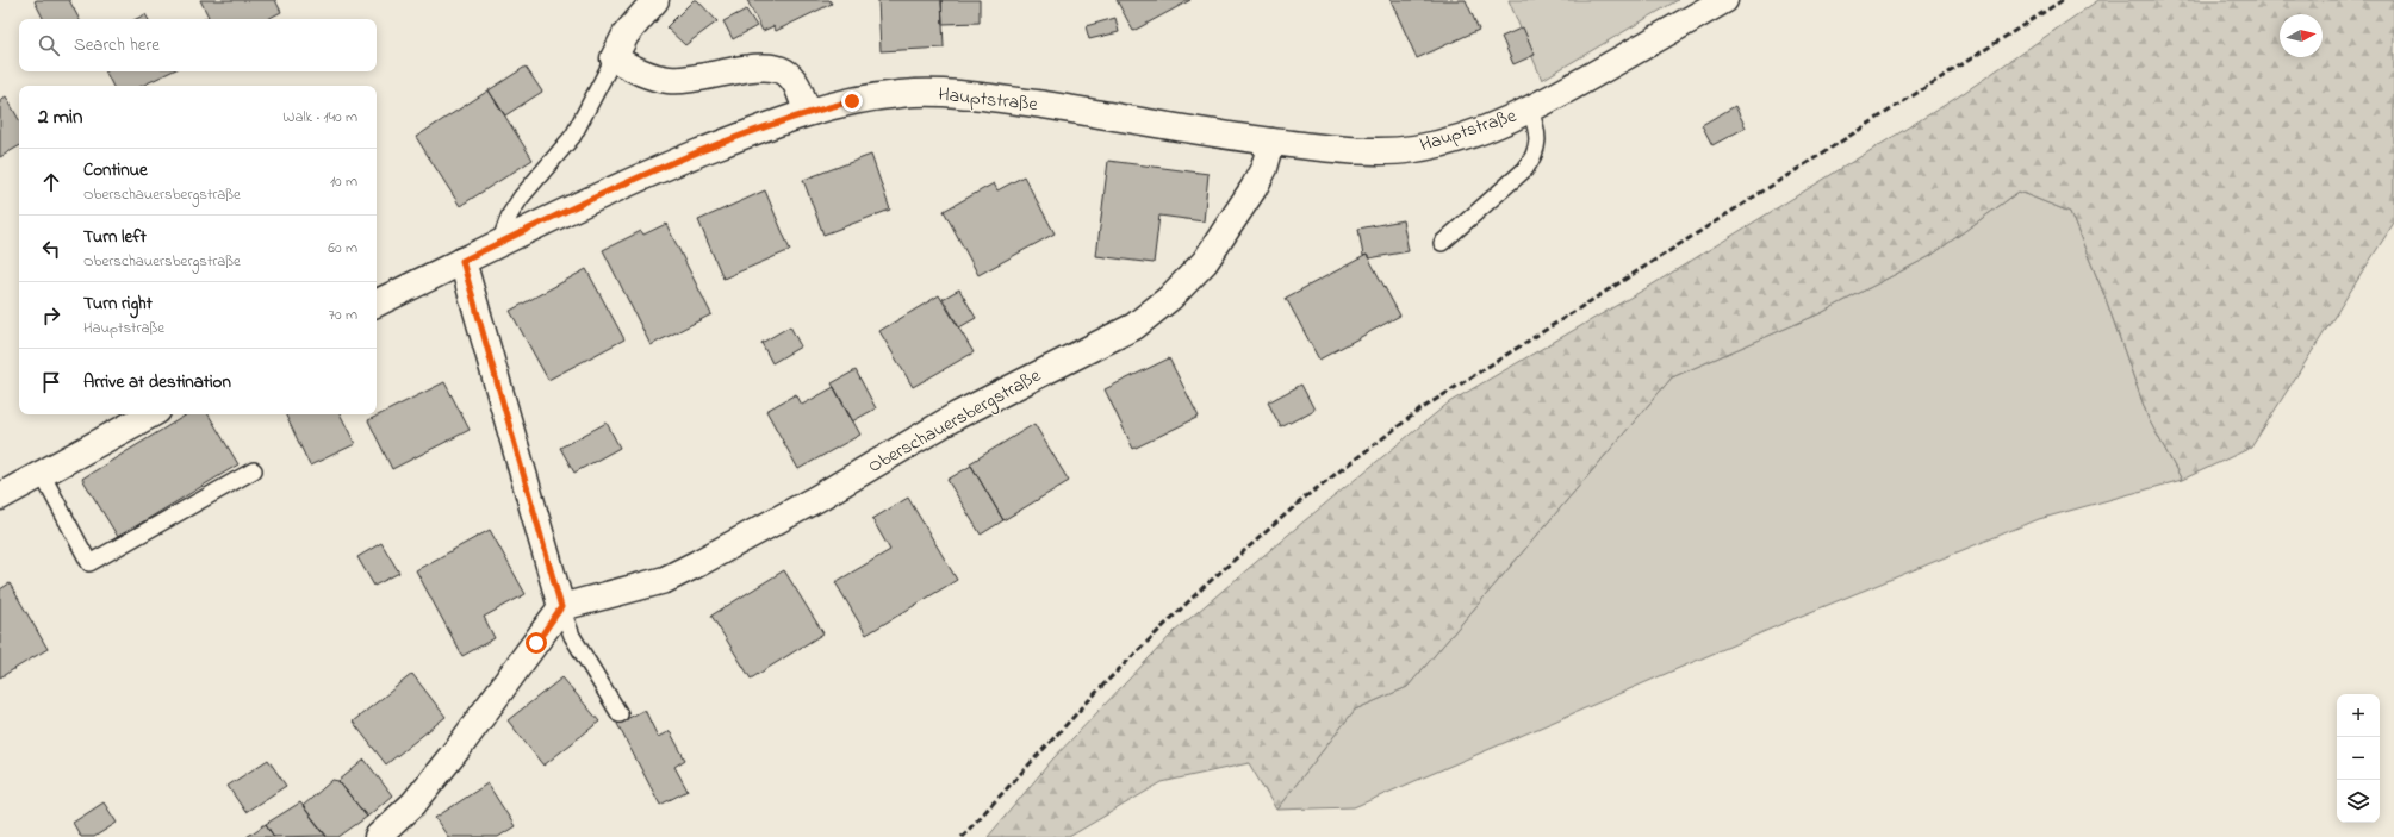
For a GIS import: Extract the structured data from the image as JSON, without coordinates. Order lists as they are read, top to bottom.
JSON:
{
  "streets": {
    "street": ["Hauptstraße", "Oberschauersbergstraße"]
  },
  "crossings": [
    ["Hauptstraße", "Oberschauersbergstraße"]
  ],
  "north": "right",
  "page": {
    "search": "Search here",
    "heading": ["2 min", "Walk · 140 m"],
    "list": [
      ["Continue", "Oberschauersbergstraße", "10 m"],
      ["Turn left", "Oberschauersbergstraße", "60 m"],
      ["Turn right", "Hauptstraße", "70 m"],
      "Arrive at destination"
    ],
    "map_buttons": ["+", "−"]
  }
}
